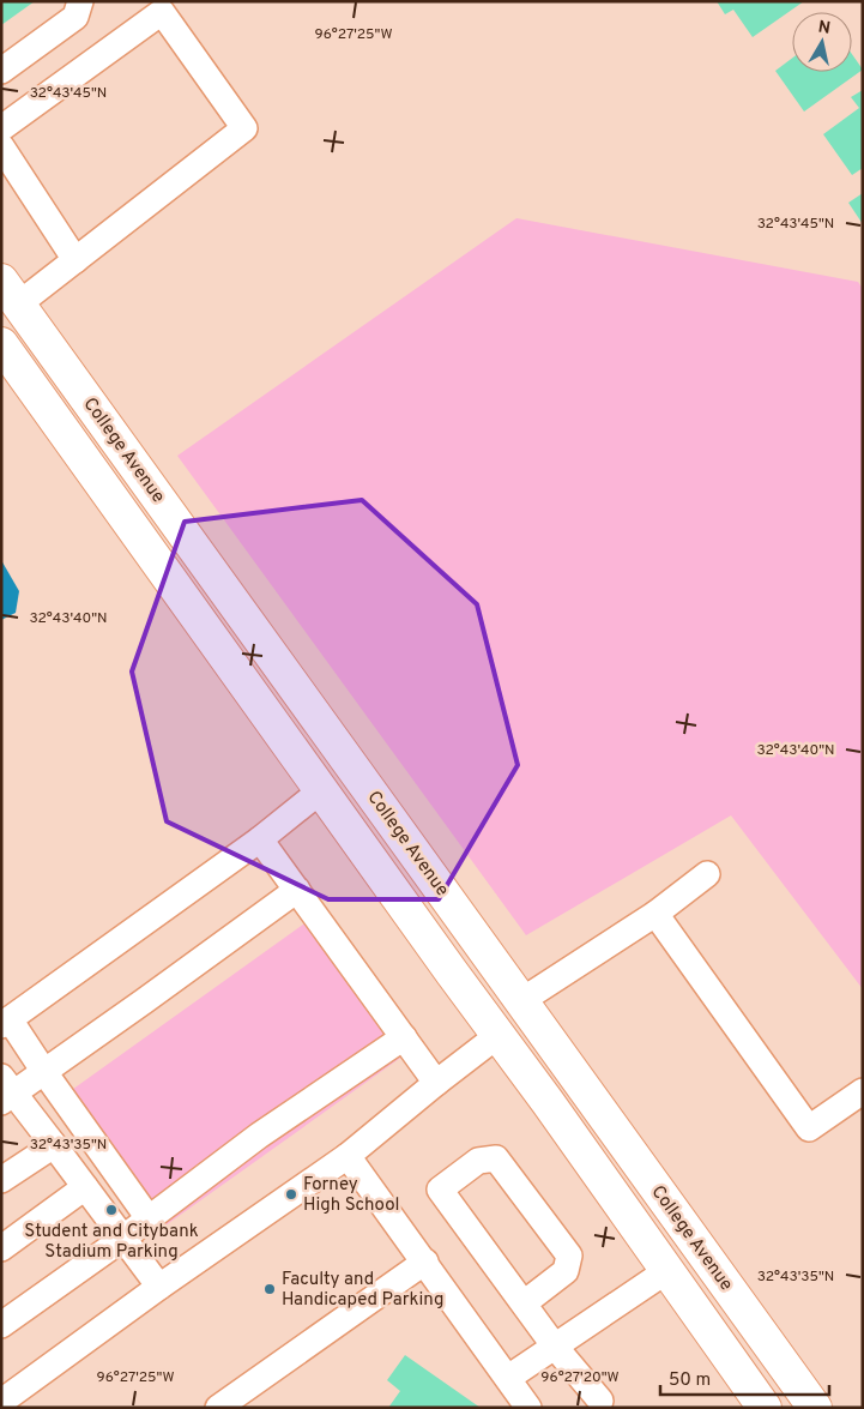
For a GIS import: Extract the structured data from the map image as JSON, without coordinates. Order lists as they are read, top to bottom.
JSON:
{
  "streets": {
    "main road": ["College Avenue"]
  },
  "places": ["Forney High School", "Student and Citybank Stadium Parking", "Faculty and Handicaped Parking"],
  "scale_bar": "50 m",
  "north": "top",
  "coordinates": [
    "96°27'25\"W",
    "32°43'45\"N",
    "32°43'40\"N",
    "32°43'35\"N",
    "96°27'20\"W"
  ]
}
